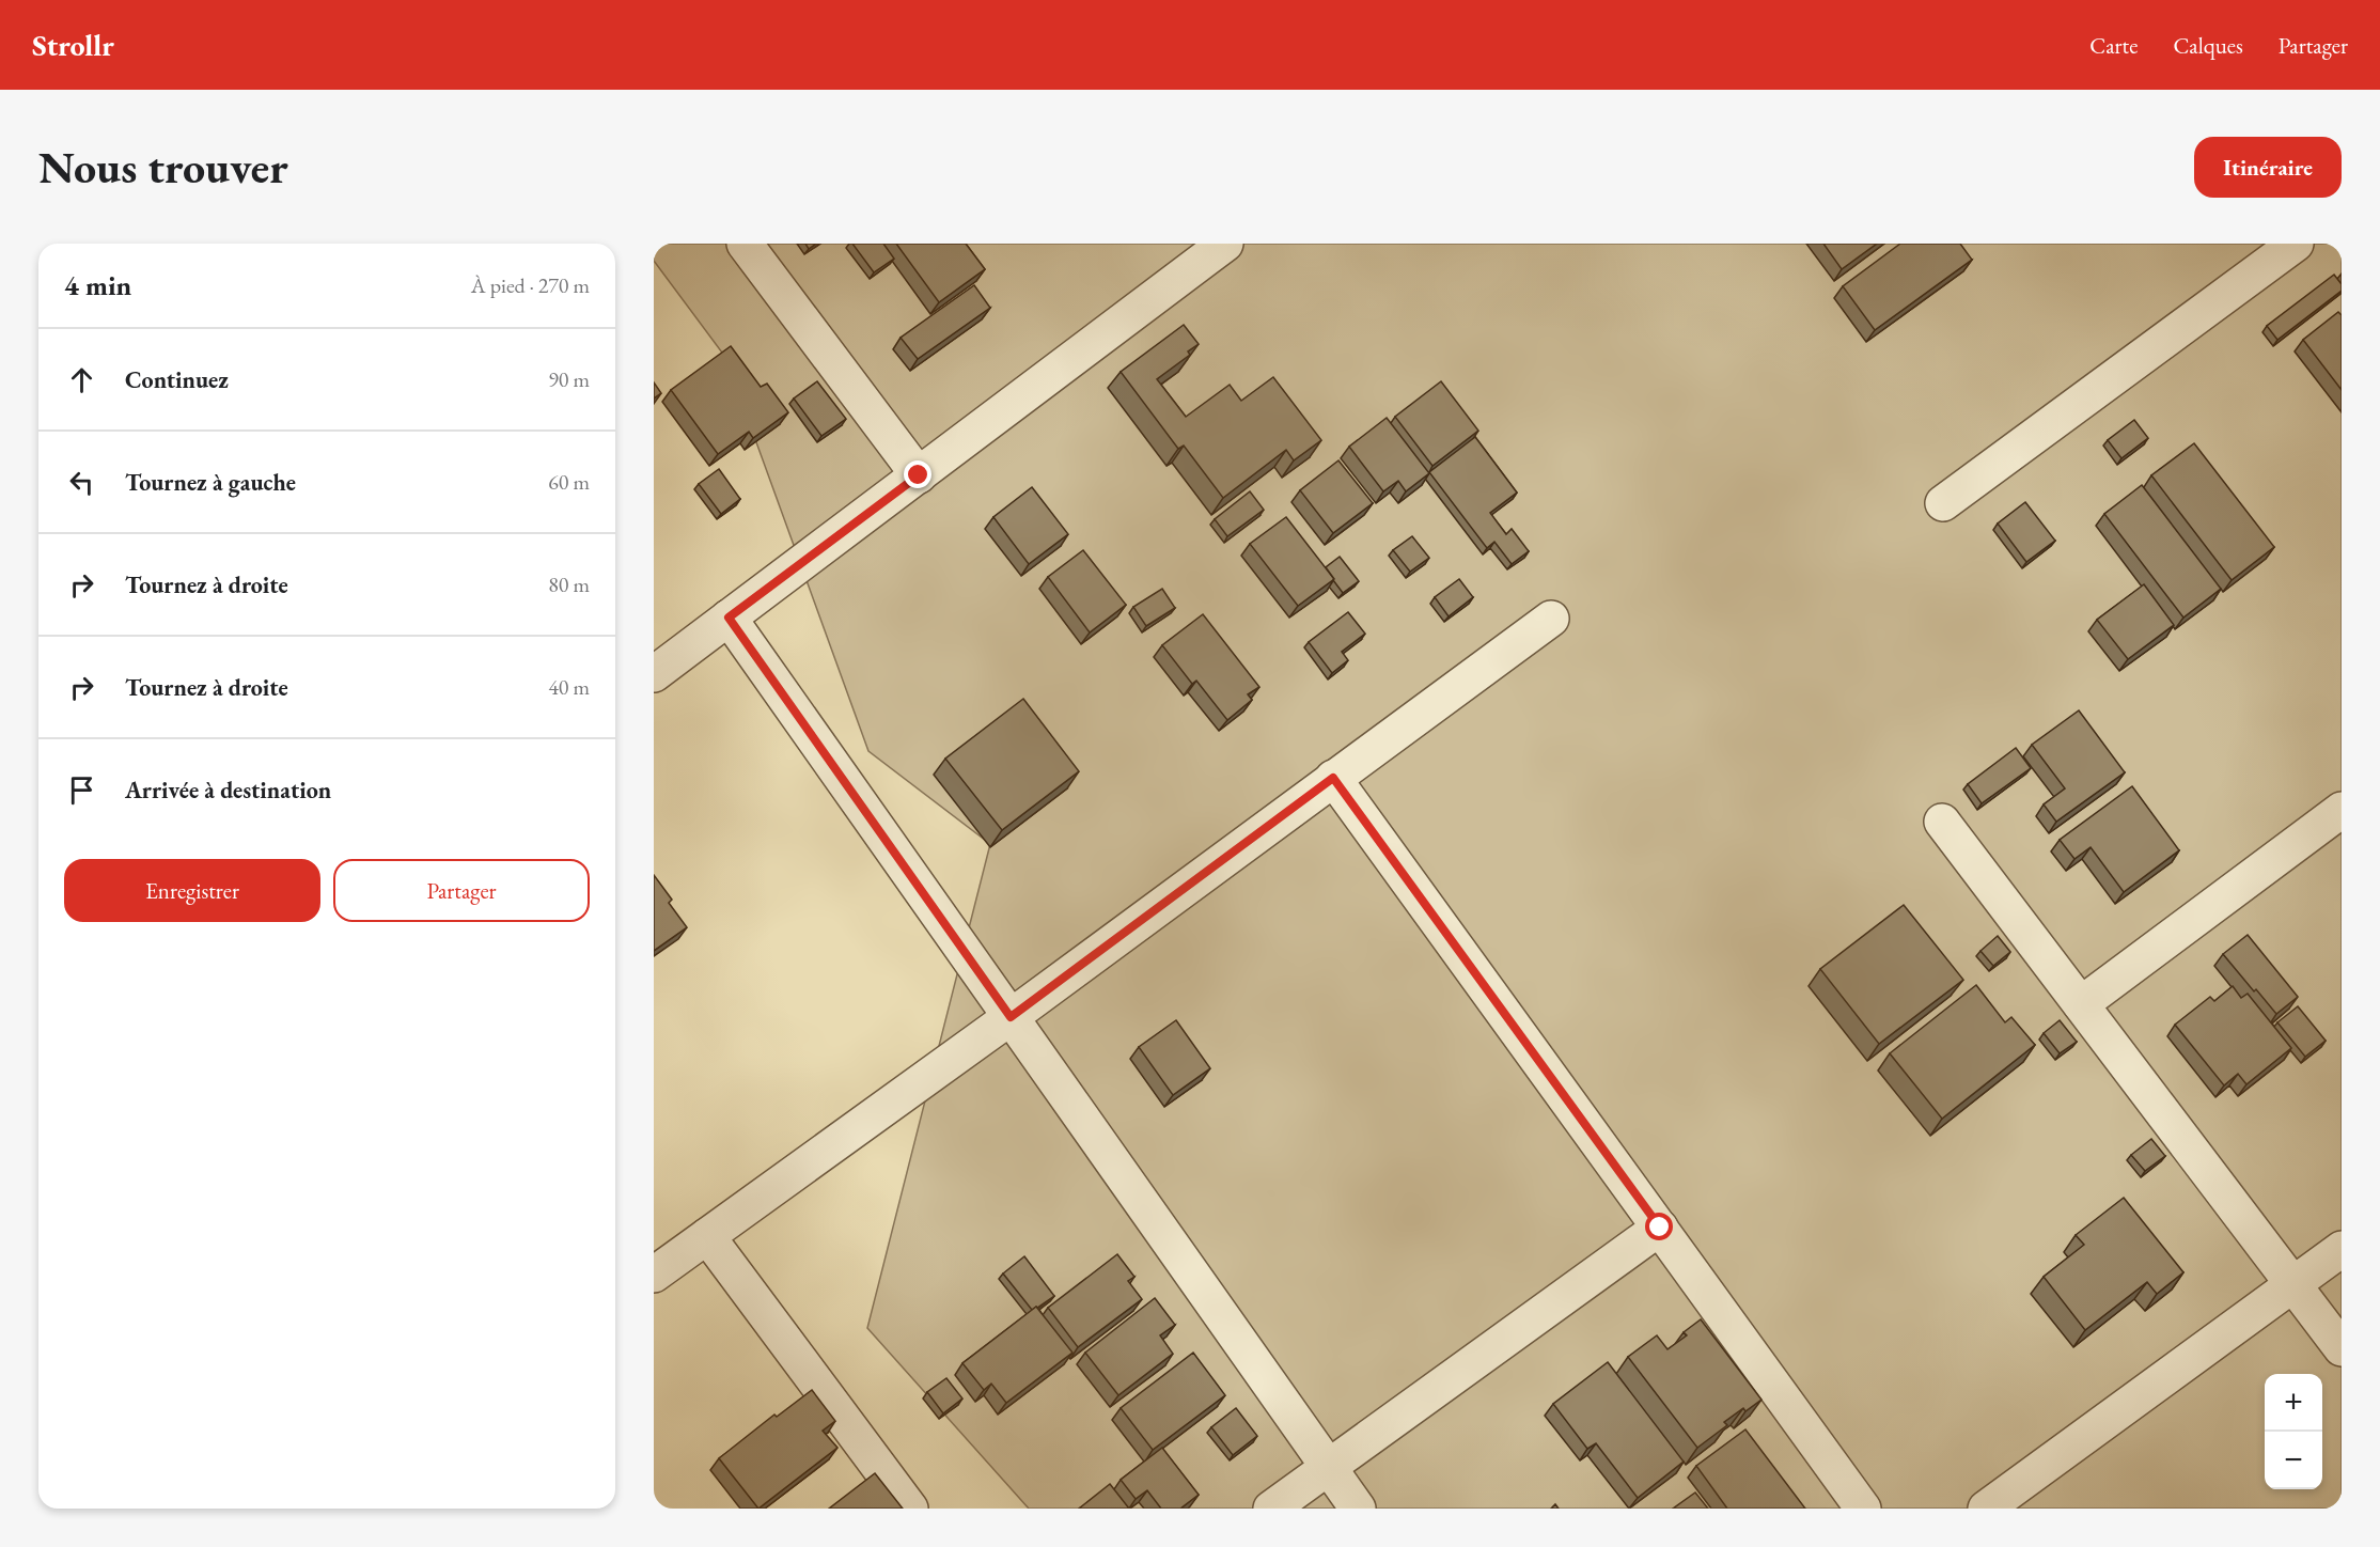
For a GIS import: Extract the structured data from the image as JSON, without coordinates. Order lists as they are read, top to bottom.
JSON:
{
  "page": {
    "header": "Strollr",
    "nav": ["Carte", "Calques", "Partager"],
    "buttons": [
      "Itinéraire",
      ["Enregistrer", "Partager"]
    ],
    "title": "Nous trouver",
    "heading": ["4 min", "À pied · 270 m"],
    "list": [
      ["Continuez", "90 m"],
      ["Tournez à gauche", "60 m"],
      ["Tournez à droite", "80 m"],
      ["Tournez à droite", "40 m"],
      "Arrivée à destination"
    ],
    "map_buttons": ["+", "−"]
  }
}
